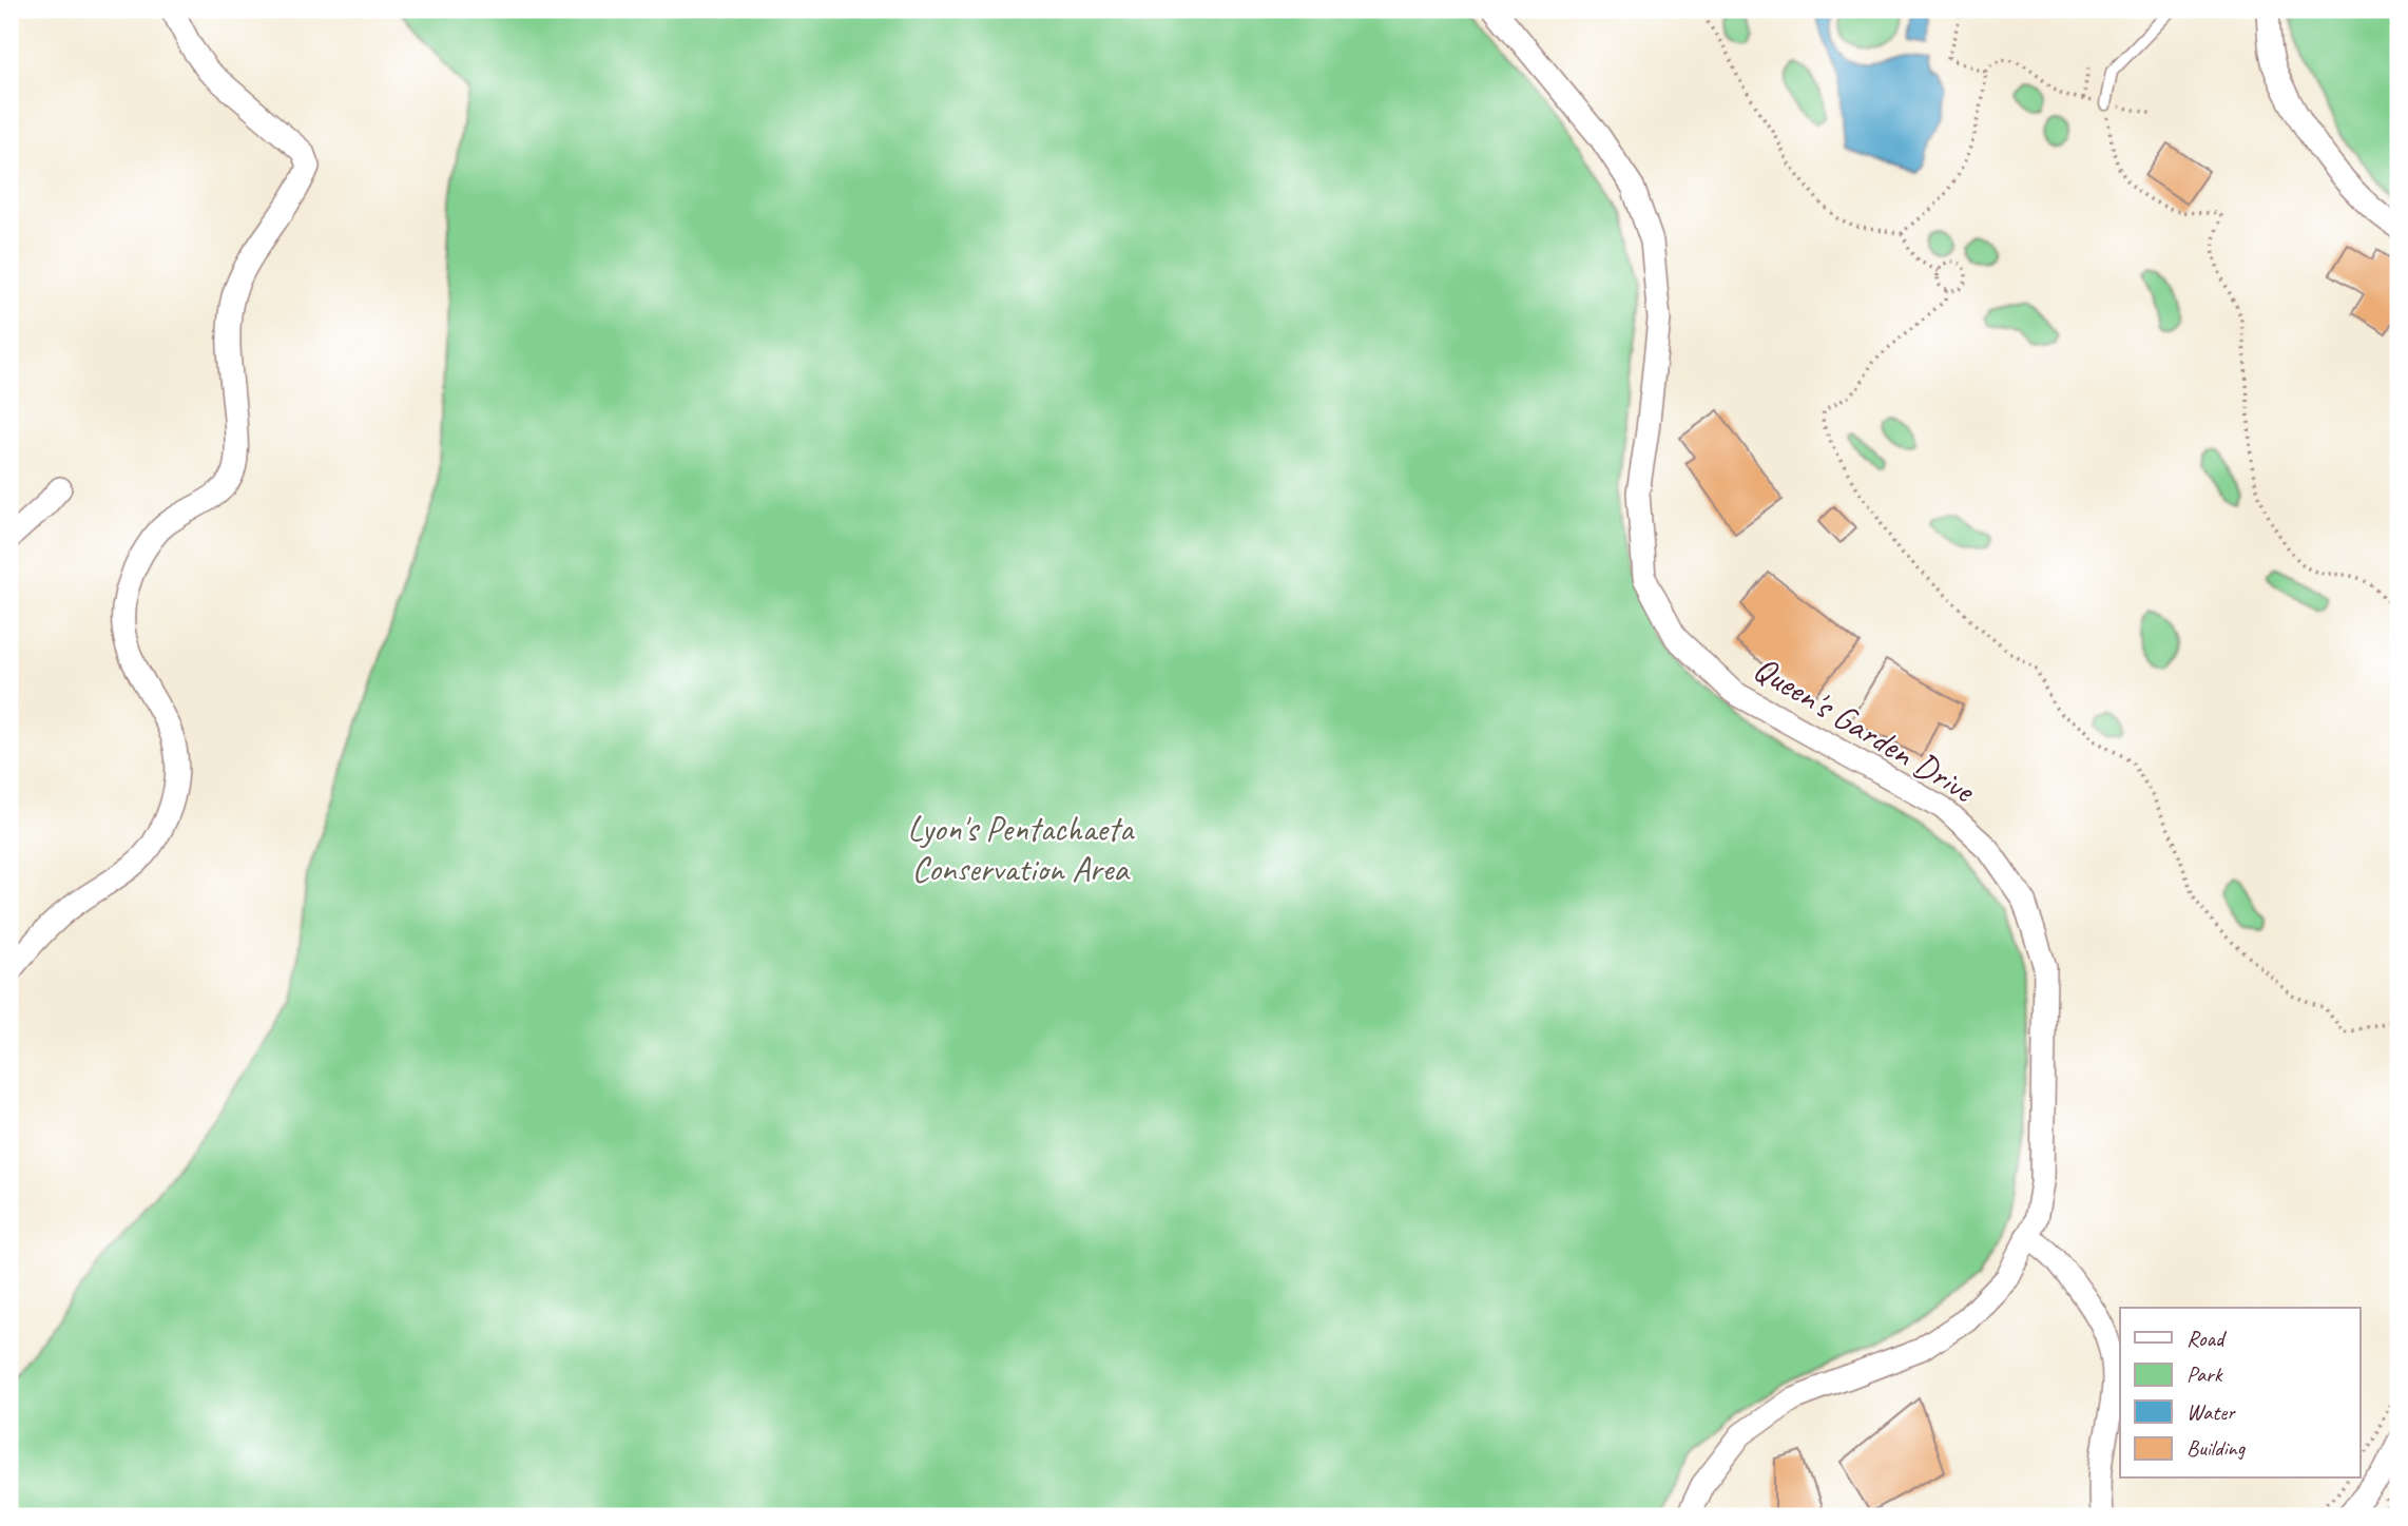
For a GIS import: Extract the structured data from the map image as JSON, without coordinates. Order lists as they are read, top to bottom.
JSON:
{
  "streets": {
    "street": ["Queen's Garden Drive"]
  },
  "parks": ["Lyon's Pentachaeta Conservation Area"],
  "legend": [
    "Road",
    "Park",
    "Water",
    "Building"
  ]
}
